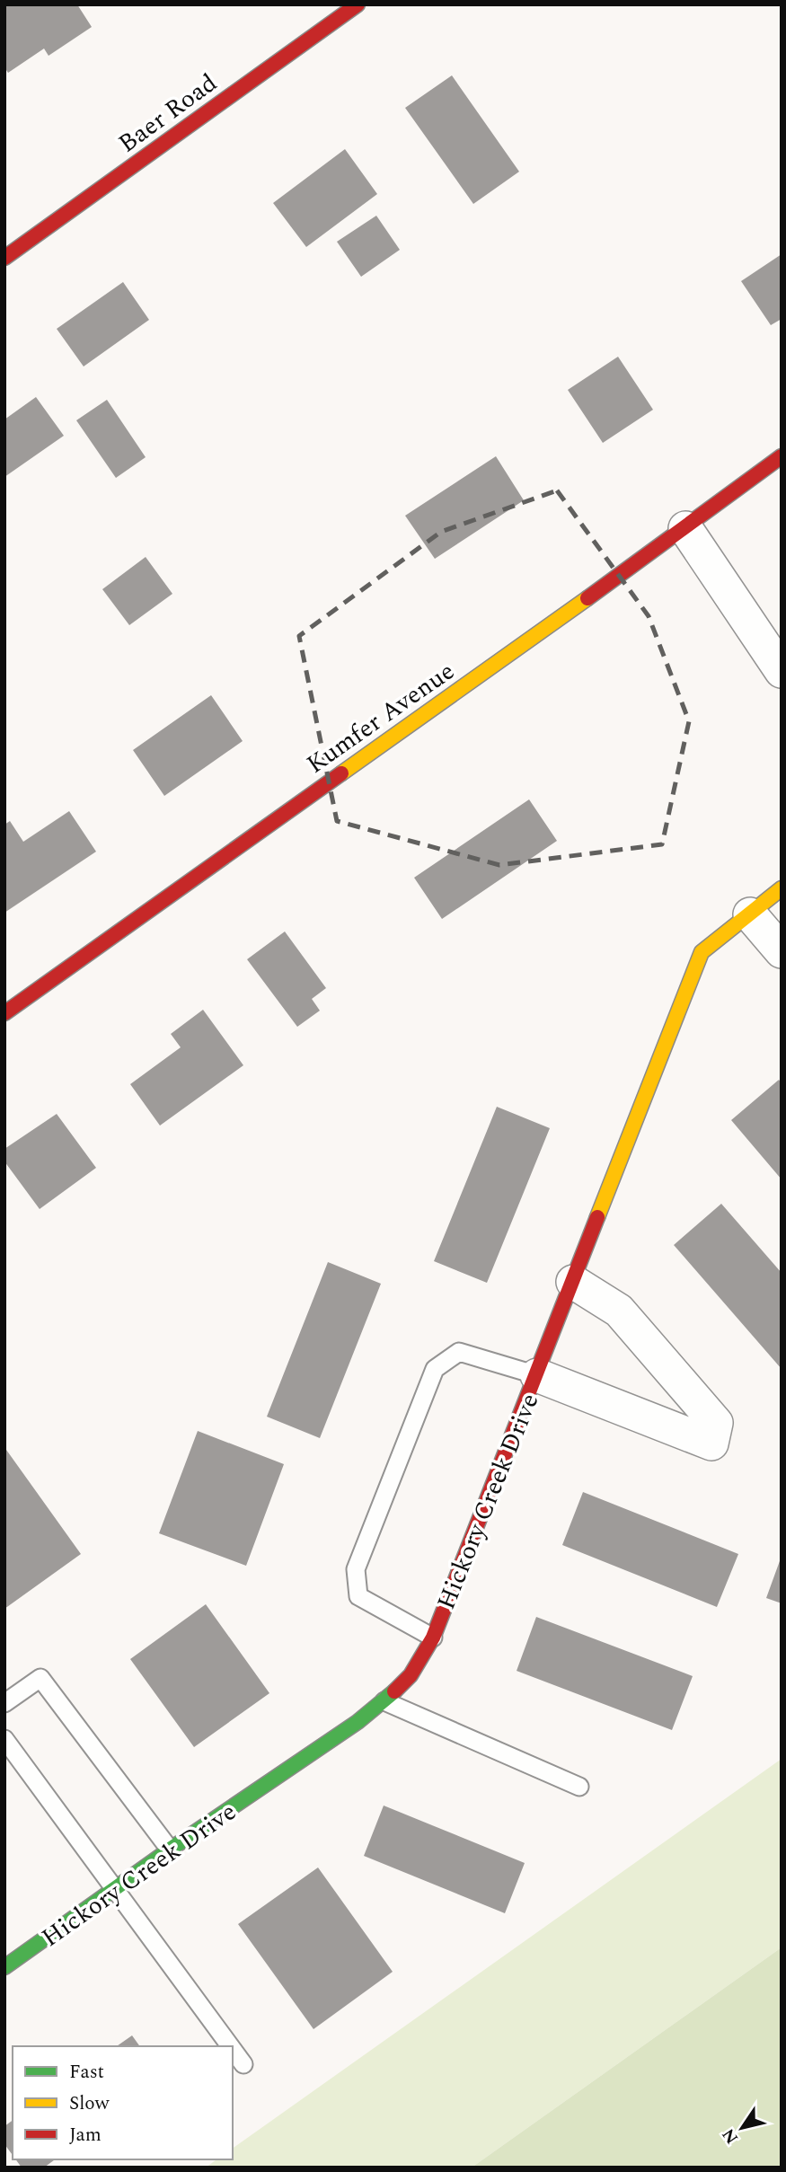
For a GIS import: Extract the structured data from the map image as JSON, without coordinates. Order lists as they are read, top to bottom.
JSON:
{
  "streets": {
    "street": ["Baer Road", "Kumfer Avenue", "Hickory Creek Drive"]
  },
  "legend": ["Fast", "Slow", "Jam"],
  "north": "bottom left"
}
